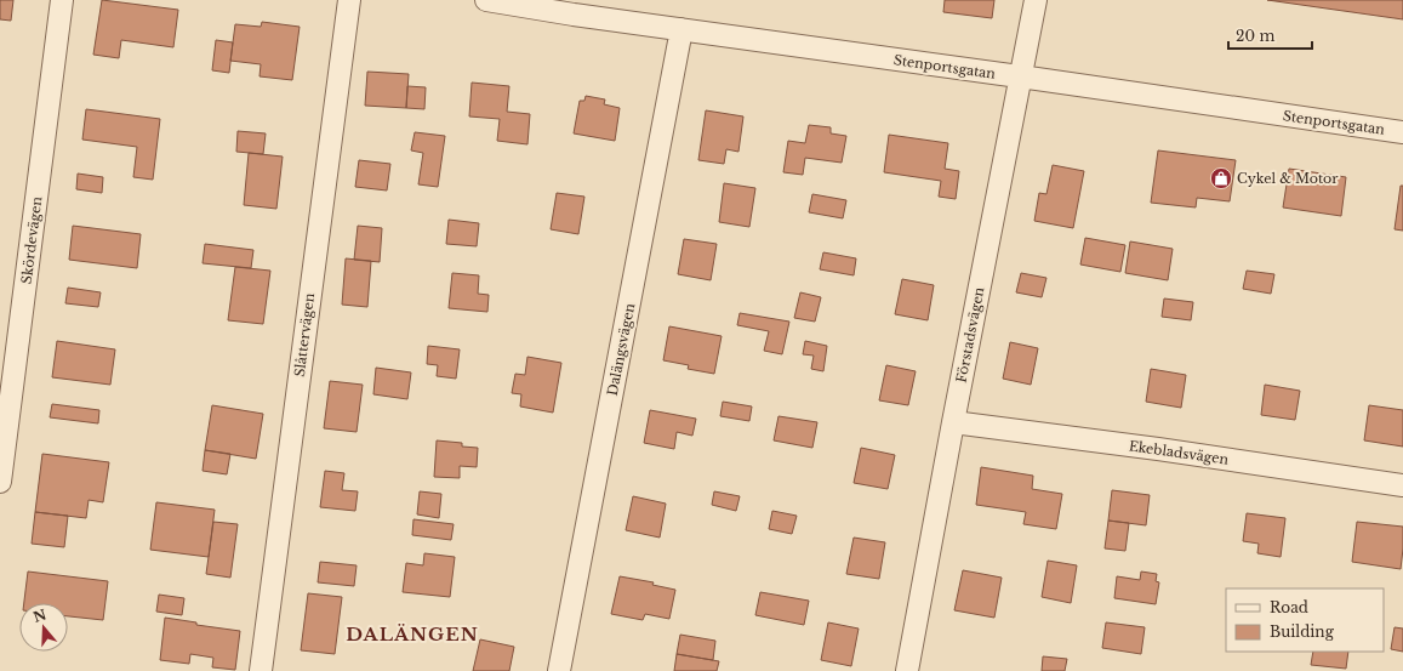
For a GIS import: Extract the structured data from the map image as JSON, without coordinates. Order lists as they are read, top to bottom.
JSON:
{
  "streets": {
    "street": [
      "Stenportsgatan",
      "Skördevägen",
      "Slåttervägen",
      "Förstadsvägen",
      "Dalängsvägen",
      "Ekebladsvägen"
    ]
  },
  "crossings": [
    ["Stenportsgatan", "Förstadsvägen"],
    ["Stenportsgatan", "Dalängsvägen"],
    ["Förstadsvägen", "Ekebladsvägen"]
  ],
  "districts": ["DALÄNGEN"],
  "places": {
    "shop": ["Cykel & Motor"]
  },
  "legend": ["Road", "Building"],
  "scale_bar": "20 m",
  "north": "top"
}
